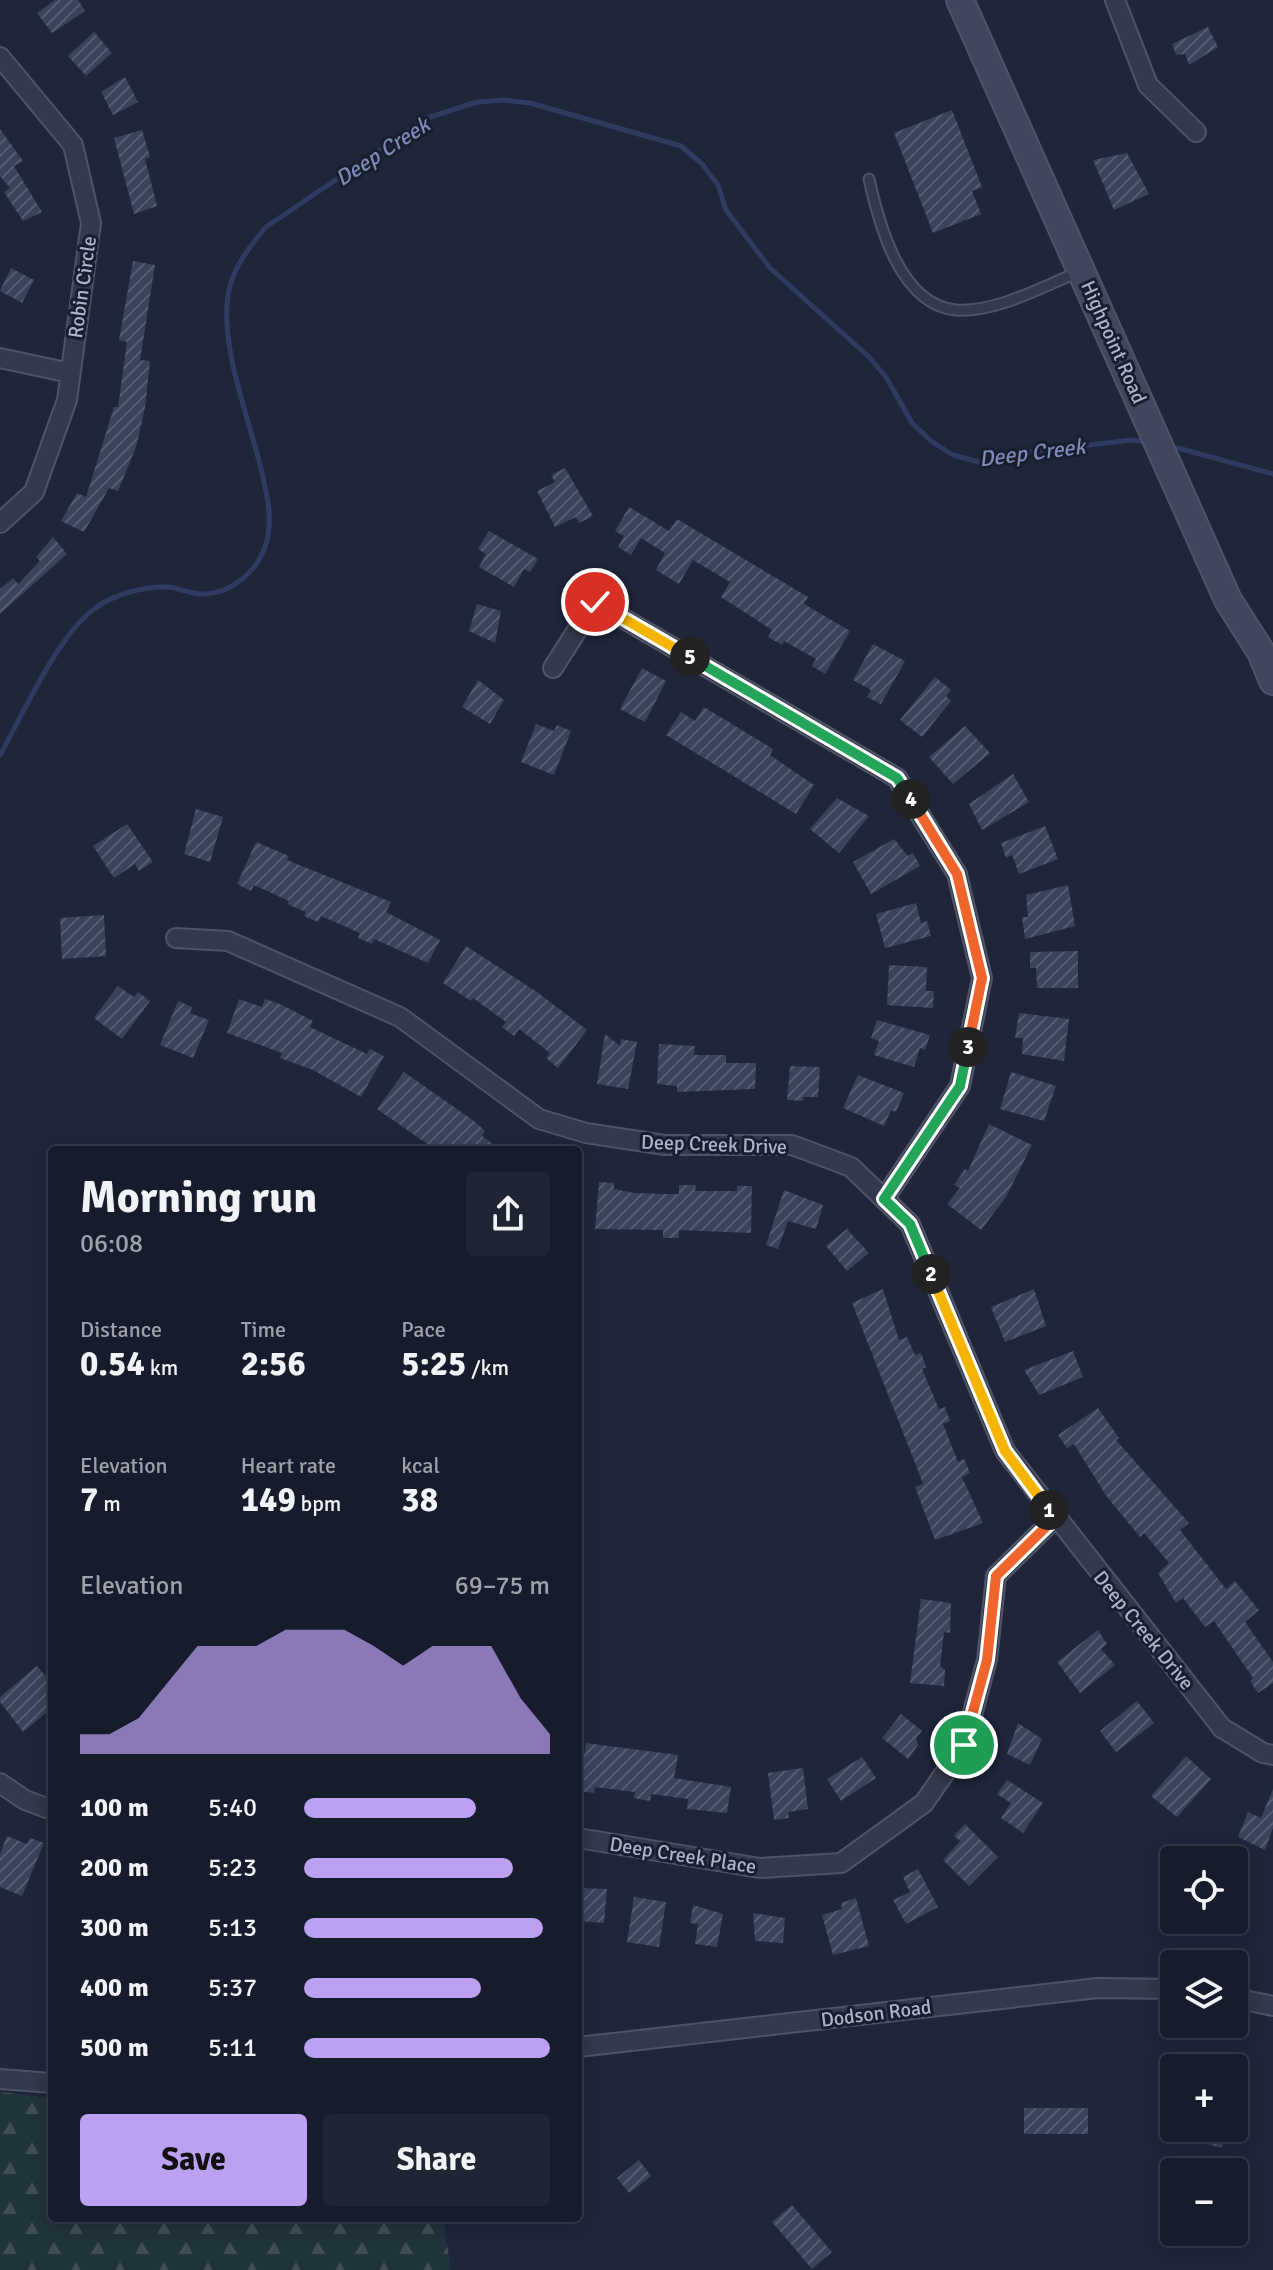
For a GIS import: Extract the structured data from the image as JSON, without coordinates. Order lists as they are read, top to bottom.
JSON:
{
  "streets": {
    "street": [
      "Robin Circle",
      "Highpoint Road",
      "Deep Creek Drive",
      "Deep Creek Place",
      "Dodson Road"
    ]
  },
  "crossings": [
    ["Deep Creek Drive", "Deep Creek Place"]
  ],
  "water": ["Deep Creek"],
  "page": {
    "pins": [
      "5",
      "4",
      "3",
      "2",
      "1"
    ],
    "heading": ["Morning run", "06:08"],
    "stats": [
      ["Distance", "0.54 km"],
      ["Time", "2:56"],
      ["Pace", "5:25 /km"],
      ["Elevation", "7 m"],
      ["Heart rate", "149 bpm"],
      ["kcal", "38"]
    ],
    "chart": ["Elevation", "69–75 m"],
    "list": [
      {
        "name": "100 m",
        "note": "5:40"
      },
      {
        "name": "200 m",
        "note": "5:23"
      },
      {
        "name": "300 m",
        "note": "5:13"
      },
      {
        "name": "400 m",
        "note": "5:37"
      },
      {
        "name": "500 m",
        "note": "5:11"
      }
    ],
    "map_buttons": ["+", "−"],
    "buttons": ["Save", "Share"]
  }
}
